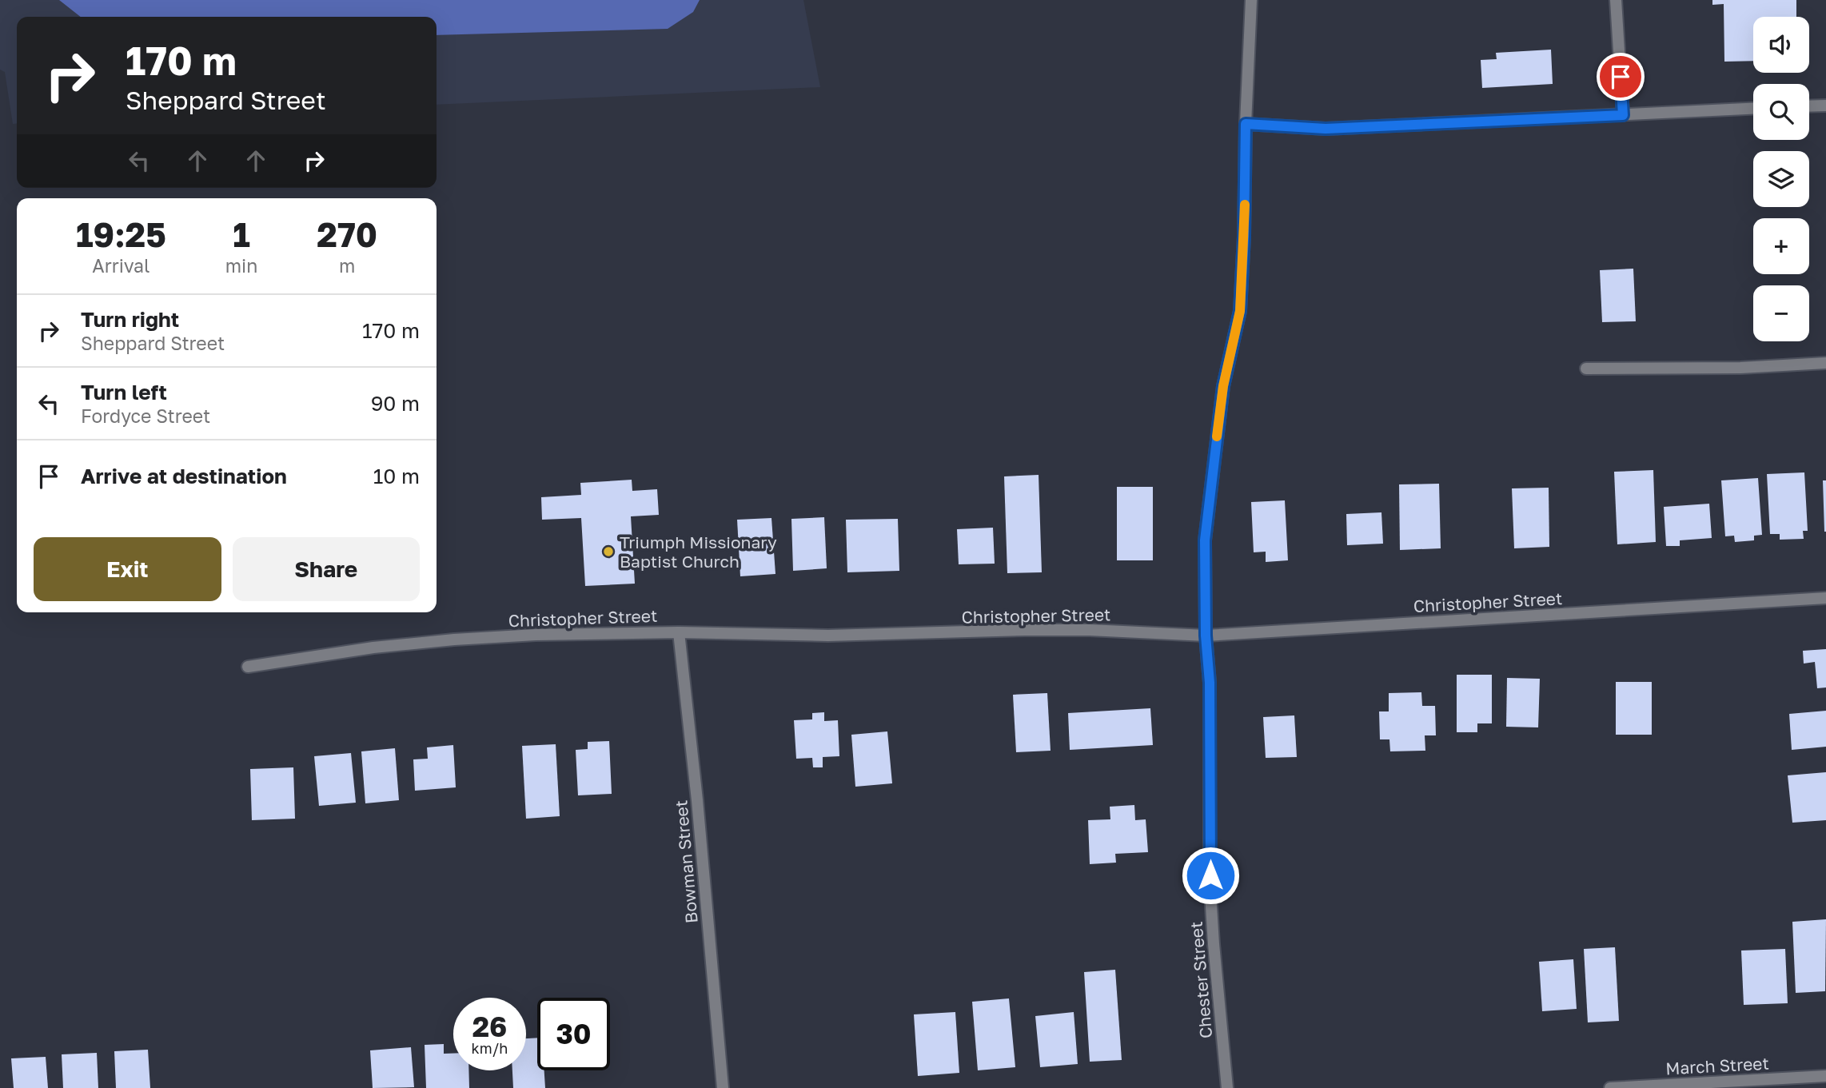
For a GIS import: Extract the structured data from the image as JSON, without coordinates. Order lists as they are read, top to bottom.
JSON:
{
  "streets": {
    "street": [
      "Christopher Street",
      "Bowman Street",
      "Chester Street",
      "March Street"
    ]
  },
  "crossings": [
    ["Christopher Street", "Bowman Street"],
    ["Christopher Street", "Chester Street"]
  ],
  "places": ["Triumph Missionary Baptist Church"],
  "page": {
    "map_buttons": ["+", "−"],
    "turn": ["170 m", "Sheppard Street"],
    "eta": [
      "19:25",
      "Arrival",
      "1",
      "min",
      "270",
      "m"
    ],
    "list": [
      {
        "name": "Turn right",
        "note": "Sheppard Street",
        "value": "170 m"
      },
      {
        "name": "Turn left",
        "note": "Fordyce Street",
        "value": "90 m"
      },
      {
        "name": "Arrive at destination",
        "value": "10 m"
      }
    ],
    "buttons": ["Exit", "Share"],
    "speed": "26 km/h",
    "limit": "30"
  }
}
